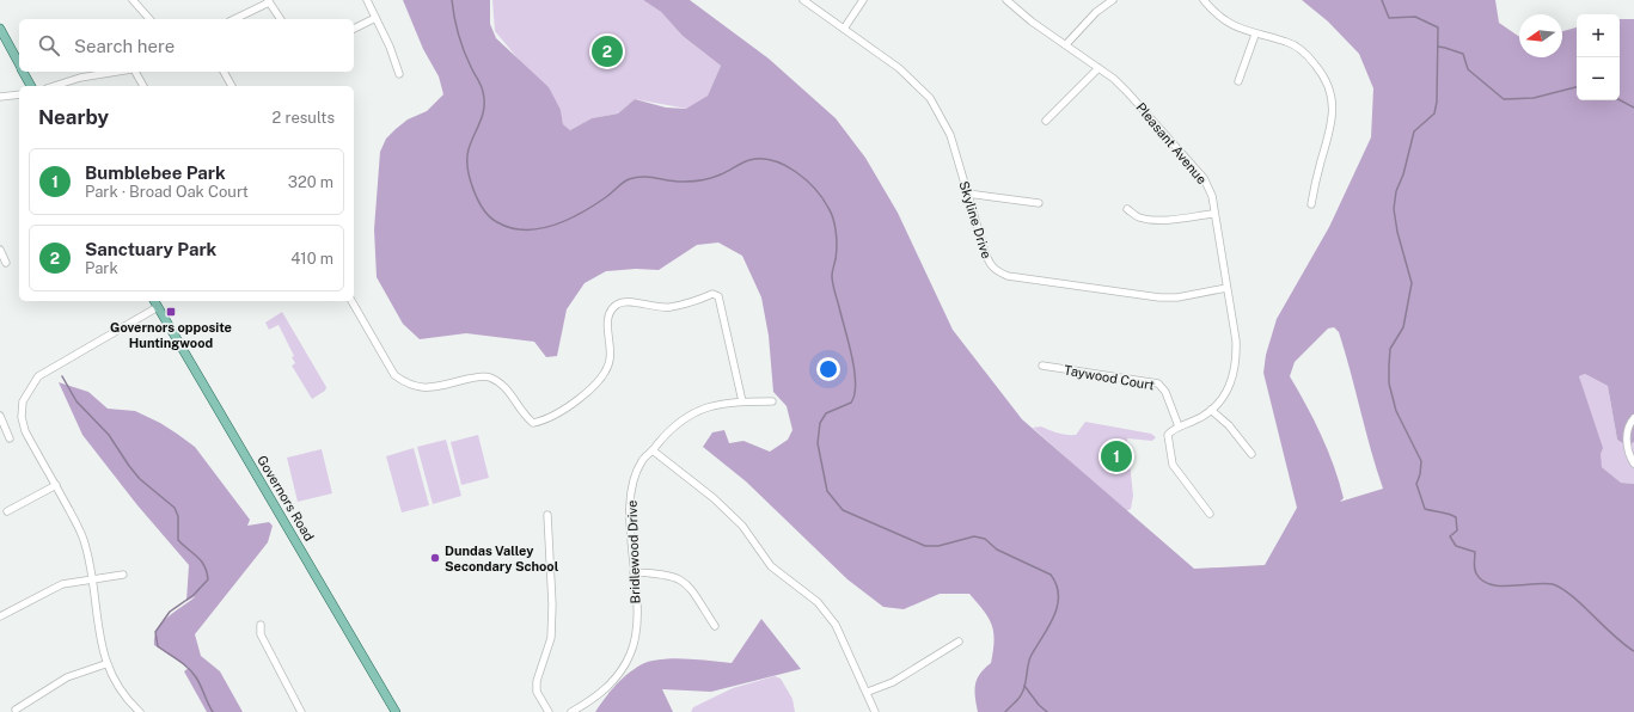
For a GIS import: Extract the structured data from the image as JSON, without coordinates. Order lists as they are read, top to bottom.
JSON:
{
  "streets": {
    "main road": ["Governors Road"],
    "street": [
      "Pleasant Avenue",
      "Skyline Drive",
      "Taywood Court",
      "Bridlewood Drive"
    ]
  },
  "crossings": [
    ["Pleasant Avenue", "Skyline Drive"],
    ["Pleasant Avenue", "Taywood Court"]
  ],
  "places": {
    "transit": ["Governors opposite Huntingwood"],
    "other": ["Dundas Valley Secondary School"]
  },
  "north": "left",
  "page": {
    "map_buttons": ["+", "−"],
    "search": "Search here",
    "pins": ["2", "1"],
    "heading": ["Nearby", "2 results"],
    "list": [
      {
        "mark": "1",
        "name": "Bumblebee Park",
        "note": "Park · Broad Oak Court",
        "value": "320 m"
      },
      {
        "mark": "2",
        "name": "Sanctuary Park",
        "note": "Park",
        "value": "410 m"
      }
    ]
  }
}
